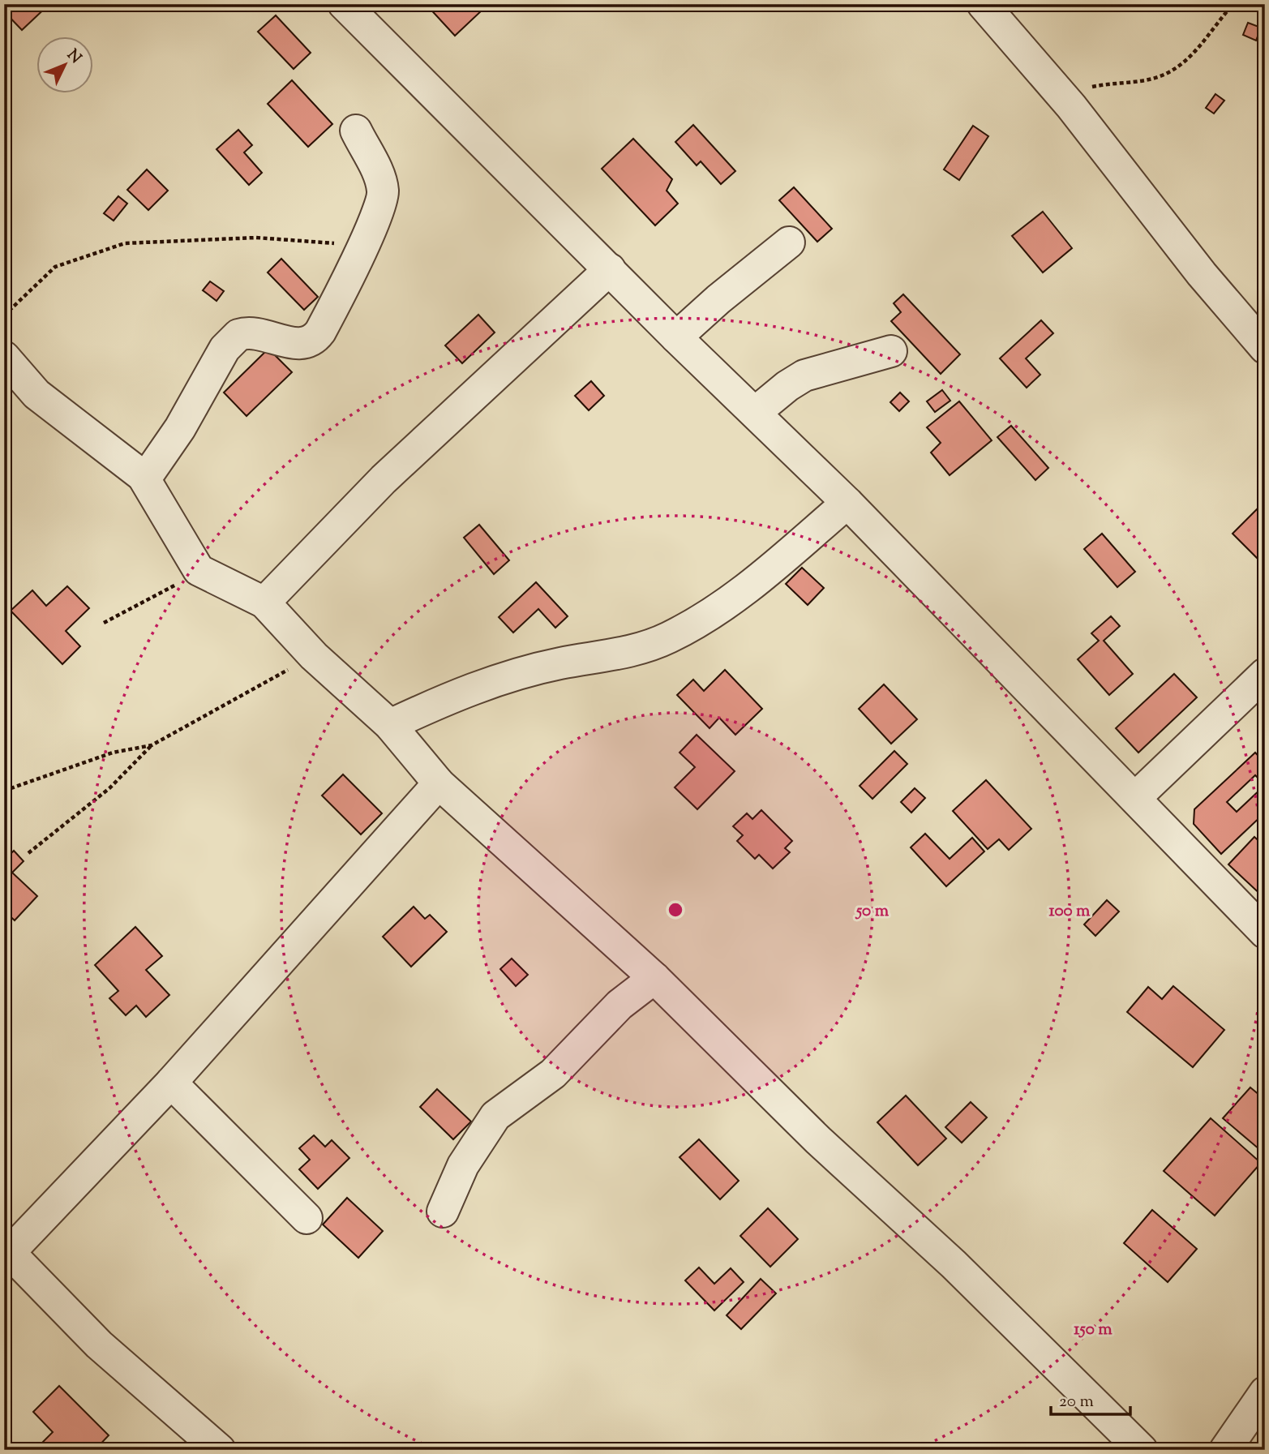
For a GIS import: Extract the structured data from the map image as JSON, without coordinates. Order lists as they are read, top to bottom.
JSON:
{
  "scale_bar": "20 m",
  "north": "top right",
  "rings": ["50 m", "100 m", "150 m"]
}
